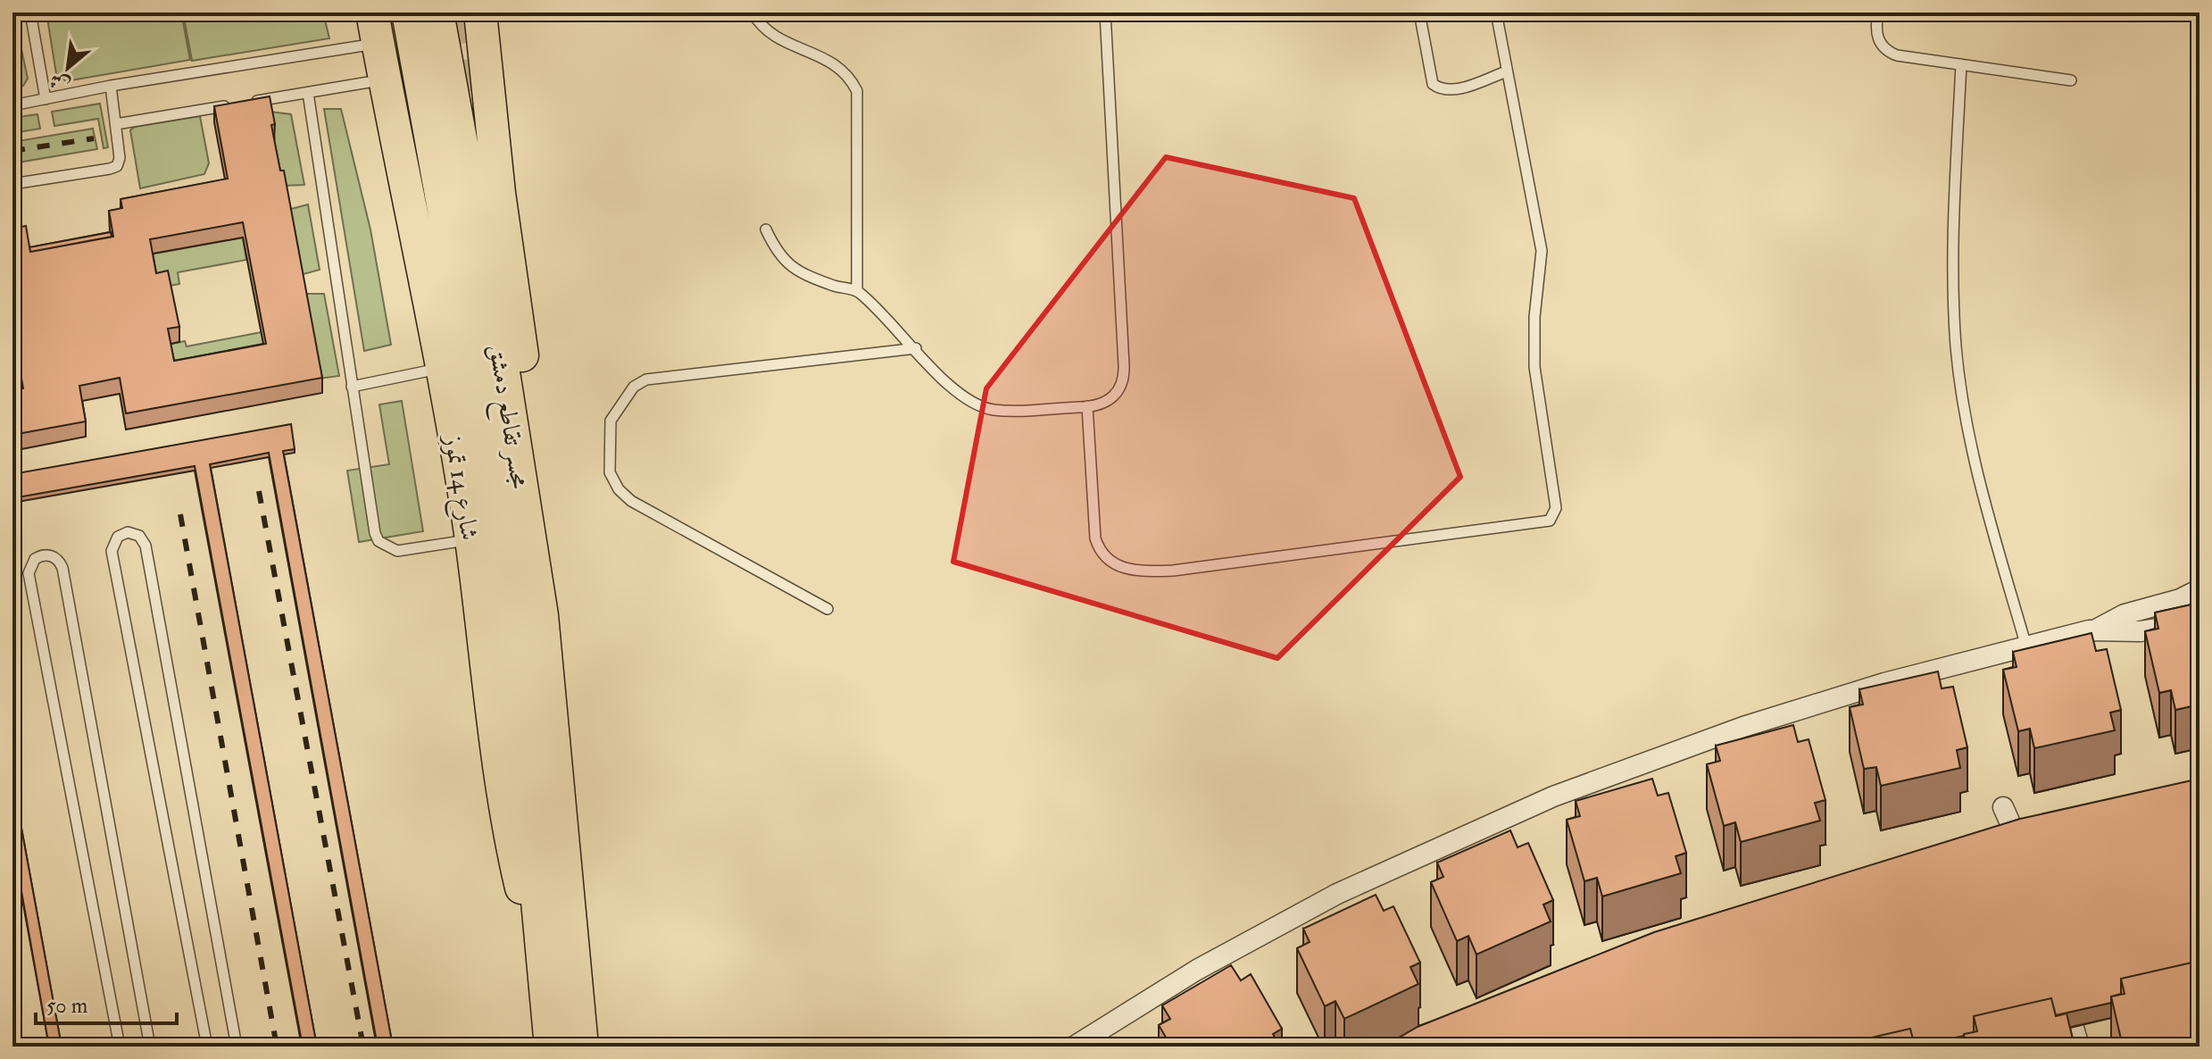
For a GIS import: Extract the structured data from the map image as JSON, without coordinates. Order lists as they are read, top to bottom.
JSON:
{
  "streets": {
    "main road": ["مجسر تقاطع دمشق", "شارع 14 تموز"]
  },
  "crossings": [
    ["مجسر تقاطع دمشق", "شارع 14 تموز"]
  ],
  "scale_bar": "50 m",
  "north": "bottom left"
}
